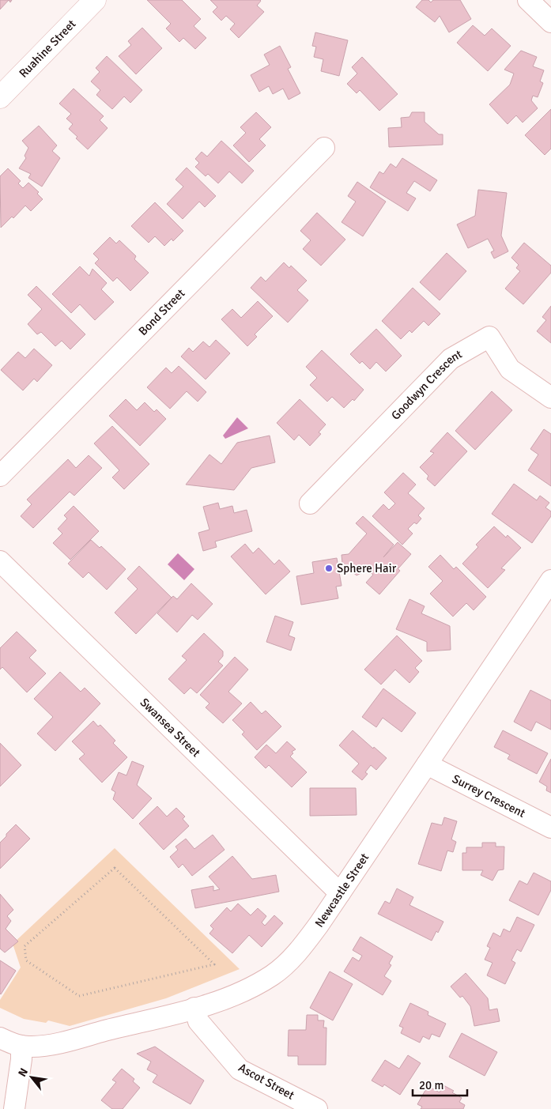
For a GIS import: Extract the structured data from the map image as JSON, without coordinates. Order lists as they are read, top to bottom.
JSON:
{
  "streets": {
    "street": [
      "Ruahine Street",
      "Bond Street",
      "Goodwyn Crescent",
      "Swansea Street",
      "Surrey Crescent",
      "Newcastle Street",
      "Ascot Street"
    ]
  },
  "crossings": [
    ["Swansea Street", "Newcastle Street"],
    ["Surrey Crescent", "Newcastle Street"],
    ["Newcastle Street", "Ascot Street"]
  ],
  "places": ["Sphere Hair"],
  "scale_bar": "20 m",
  "north": "top left"
}
